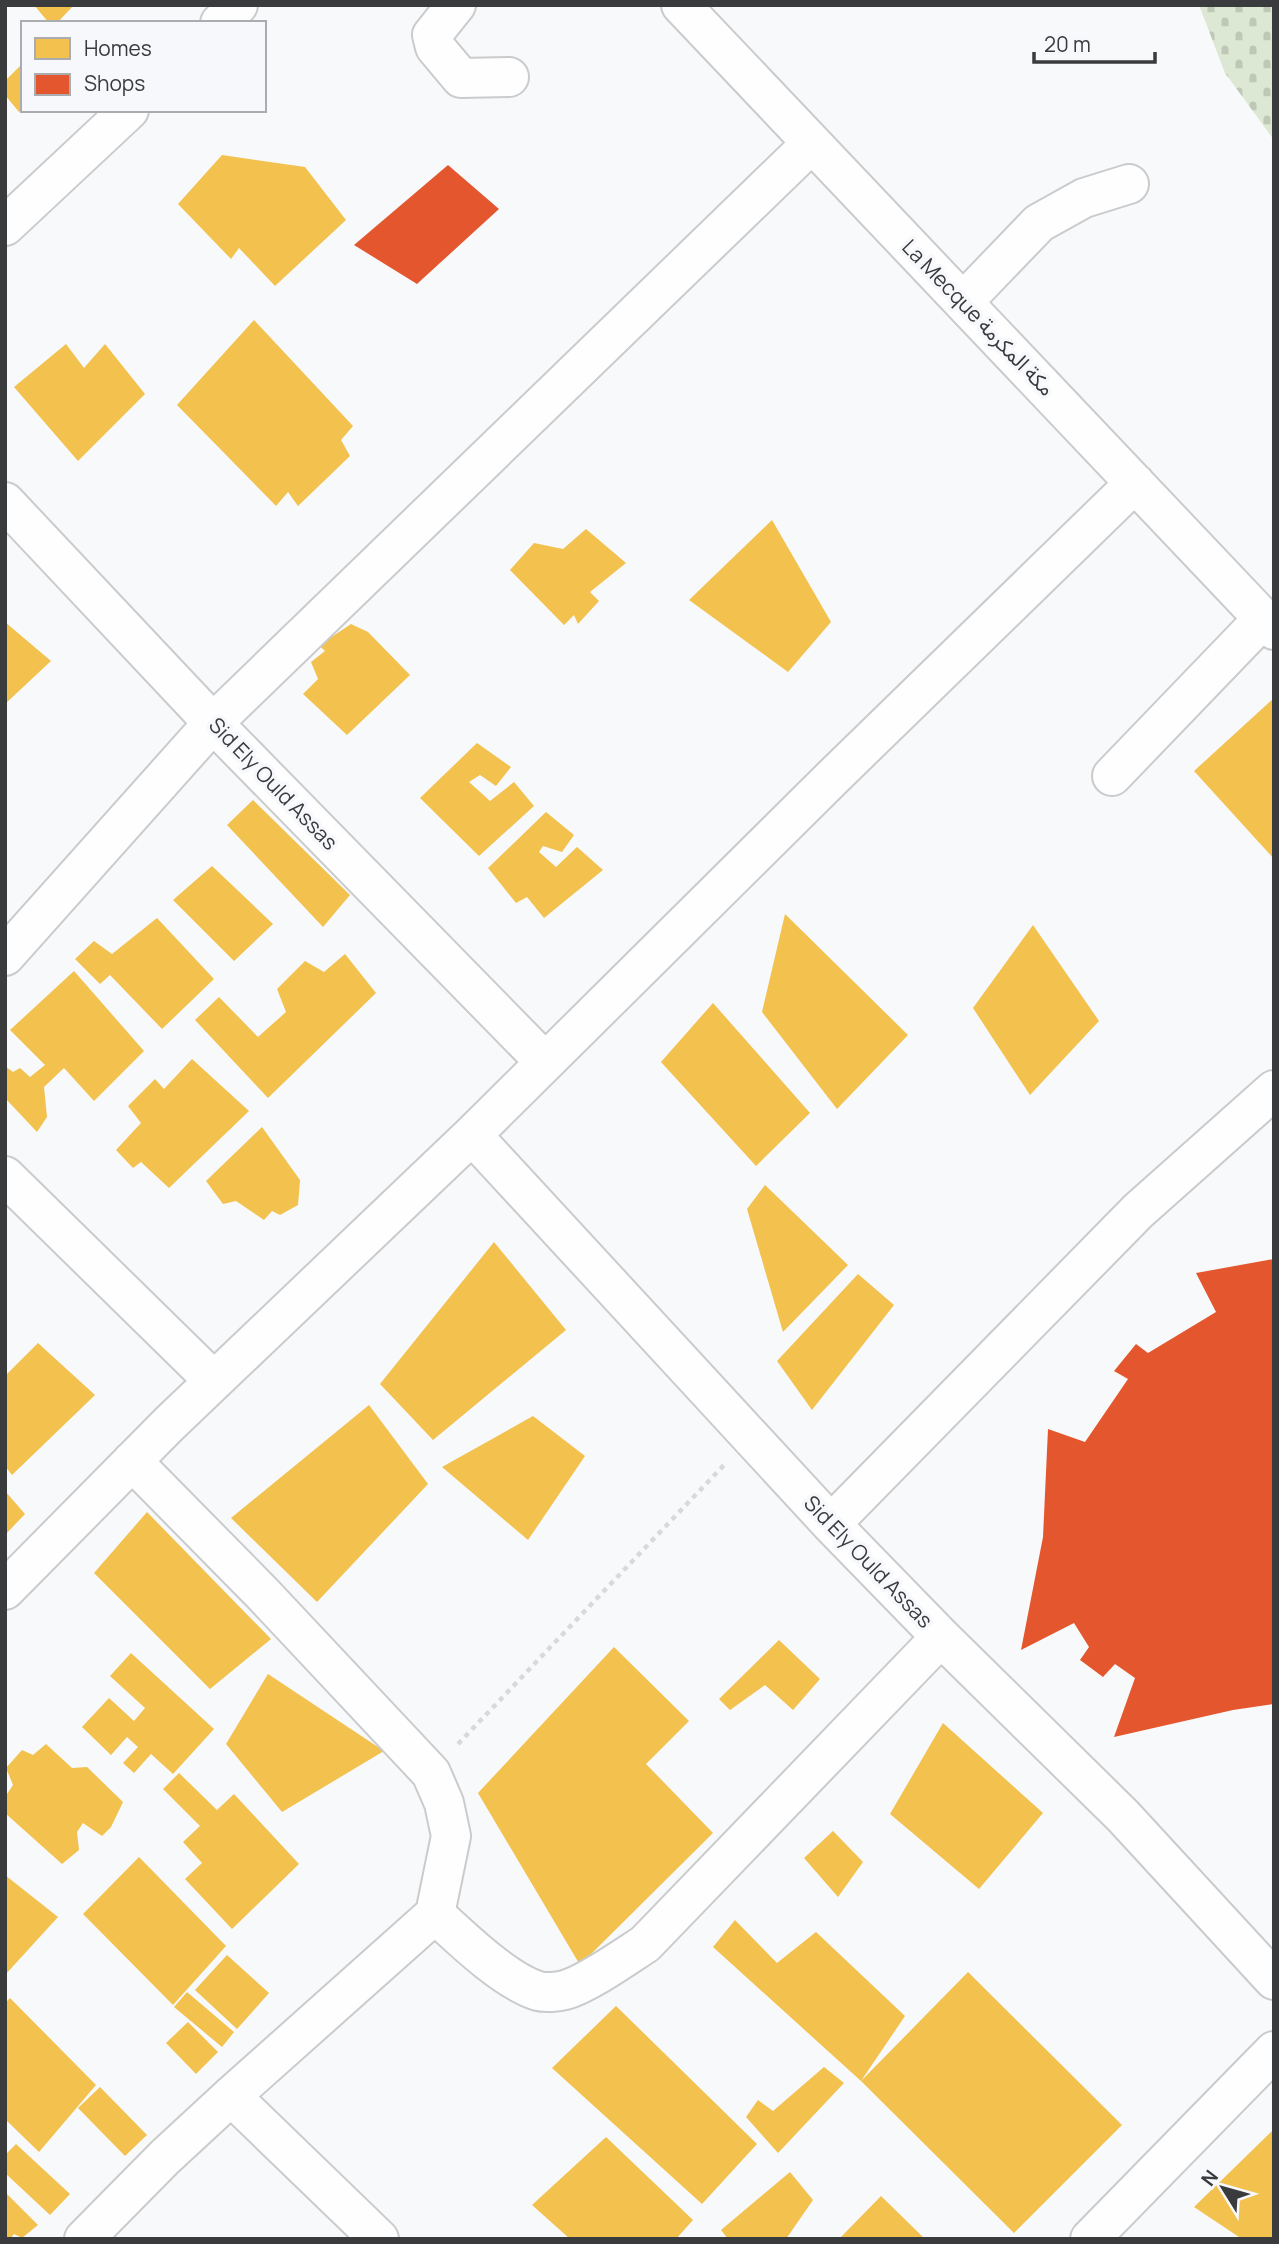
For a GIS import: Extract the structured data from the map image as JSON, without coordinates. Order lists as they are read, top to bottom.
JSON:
{
  "streets": {
    "street": ["La Mecque مكة المكرمة", "Sid Ely Ould Assas"]
  },
  "legend": ["Homes", "Shops"],
  "scale_bar": "20 m",
  "north": "top left"
}
